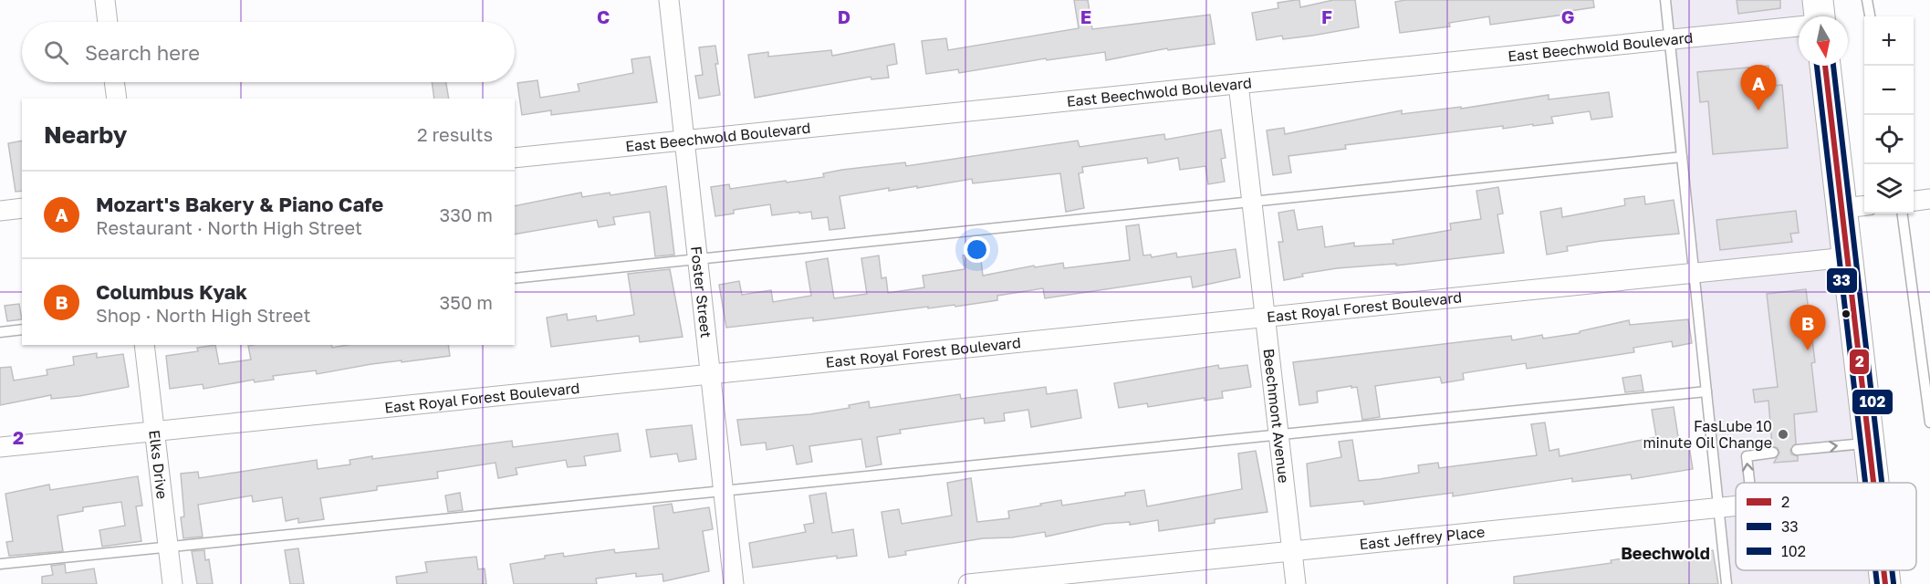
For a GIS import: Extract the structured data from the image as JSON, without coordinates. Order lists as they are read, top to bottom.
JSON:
{
  "streets": {
    "street": [
      "East Beechwold Boulevard",
      "Foster Street",
      "East Royal Forest Boulevard",
      "Beechmont Avenue",
      "Elks Drive",
      "East Jeffrey Place"
    ]
  },
  "crossings": [
    ["East Beechwold Boulevard", "Foster Street"],
    ["East Beechwold Boulevard", "Beechmont Avenue"],
    ["Foster Street", "East Royal Forest Boulevard"],
    ["East Royal Forest Boulevard", "Beechmont Avenue"],
    ["East Royal Forest Boulevard", "Elks Drive"],
    ["Beechmont Avenue", "East Jeffrey Place"]
  ],
  "districts": ["Beechwold"],
  "places": ["FasLube 10 minute Oil Change"],
  "lines": ["transit line 2", "transit line 33", "transit line 102"],
  "legend": ["2", "33", "102"],
  "north": "bottom",
  "page": {
    "map_buttons": ["+", "−"],
    "search": "Search here",
    "pins": ["A", "B"],
    "heading": ["Nearby", "2 results"],
    "list": [
      {
        "mark": "A",
        "name": "Mozart's Bakery & Piano Cafe",
        "note": "Restaurant · North High Street",
        "value": "330 m"
      },
      {
        "mark": "B",
        "name": "Columbus Kyak",
        "note": "Shop · North High Street",
        "value": "350 m"
      }
    ]
  },
  "grid": {
    "columns": [
      "C",
      "D",
      "E",
      "F",
      "G"
    ],
    "rows": ["2"]
  }
}
